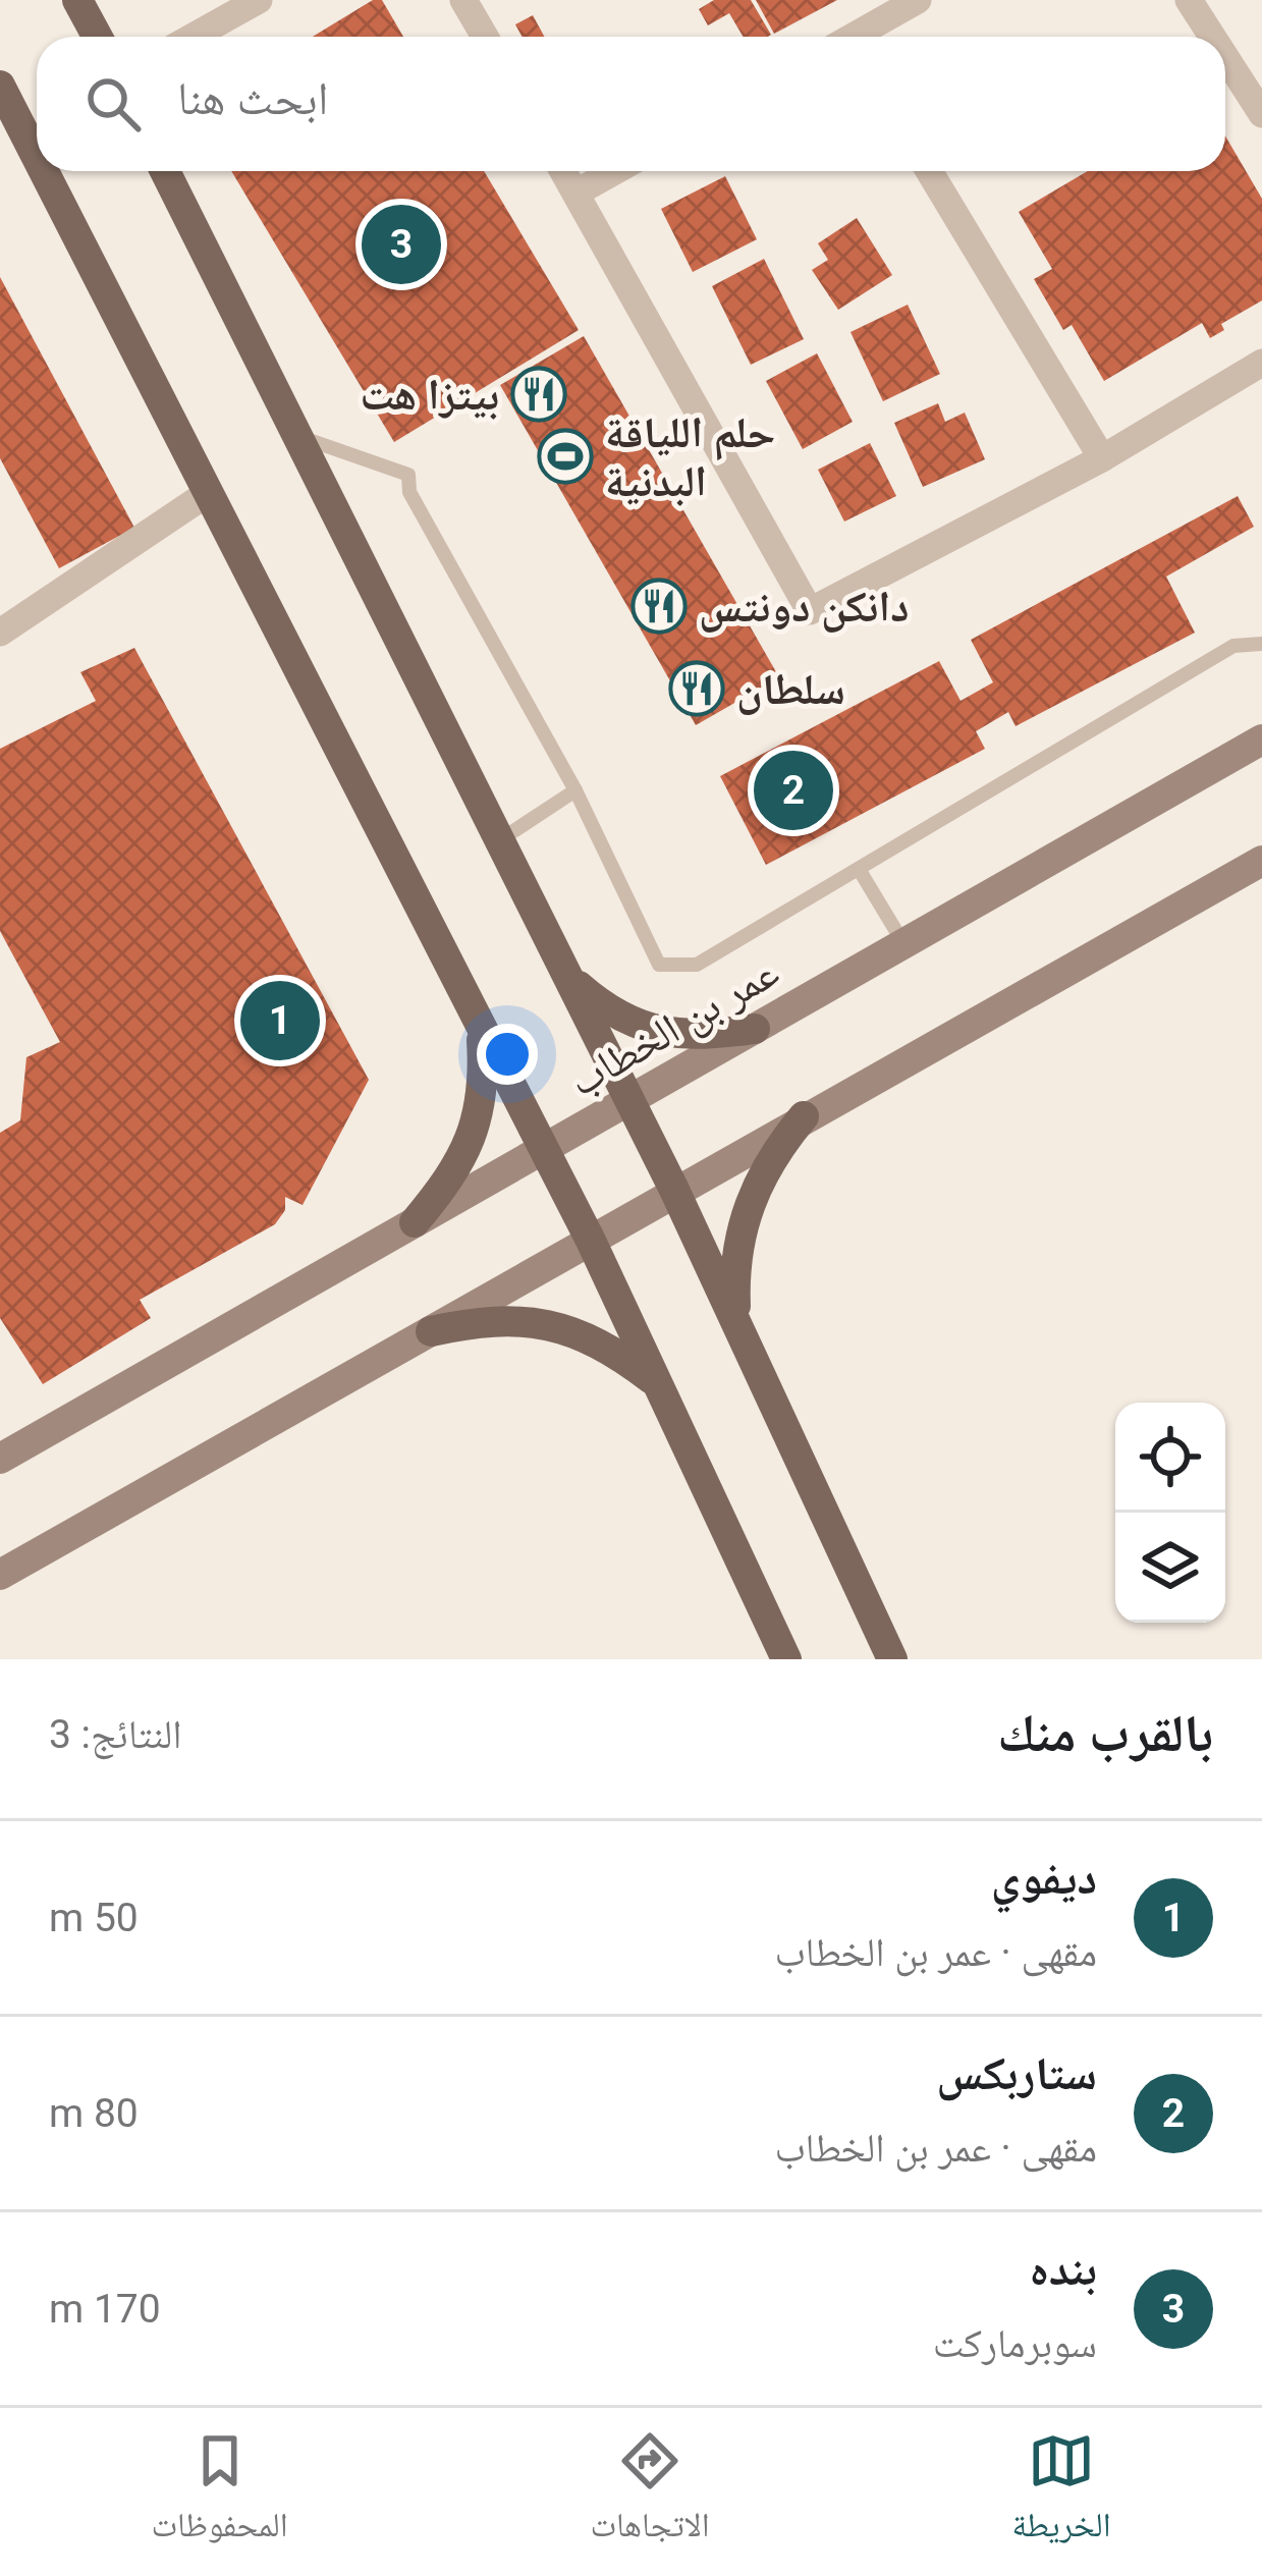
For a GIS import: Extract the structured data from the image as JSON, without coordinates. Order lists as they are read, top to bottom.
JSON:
{
  "streets": {
    "street": ["عمر بن الخطاب"]
  },
  "places": {
    "restaurant": ["بيتزا هت", "دانكن دونتس", "سلطان"],
    "sports": ["حلم اللياقة البدنية"]
  },
  "page": {
    "search": "ابحث هنا",
    "pins": ["3", "2", "1"],
    "heading": ["بالقرب منك", "النتائج: 3"],
    "list": [
      {
        "mark": "1",
        "name": "ديفوي",
        "note": "مقهى · عمر بن الخطاب",
        "value": "50 m"
      },
      {
        "mark": "2",
        "name": "ستاربكس",
        "note": "مقهى · عمر بن الخطاب",
        "value": "80 m"
      },
      {
        "mark": "3",
        "name": "بنده",
        "note": "سوبرماركت",
        "value": "170 m"
      }
    ],
    "nav": ["الخريطة", "الاتجاهات", "المحفوظات"]
  }
}
